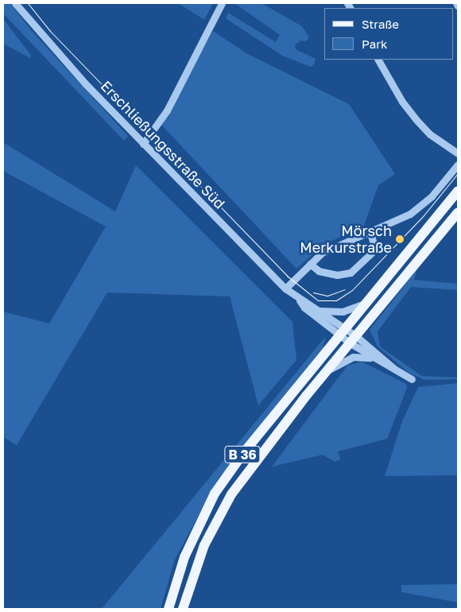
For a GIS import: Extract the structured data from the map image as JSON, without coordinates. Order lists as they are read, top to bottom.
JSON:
{
  "streets": {
    "main road": ["B 36"],
    "street": ["Erschließungsstraße Süd"]
  },
  "crossings": [
    ["Erschließungsstraße Süd", "B 36"]
  ],
  "places": ["Mörsch Merkurstraße"],
  "legend": ["Straße", "Park"]
}
